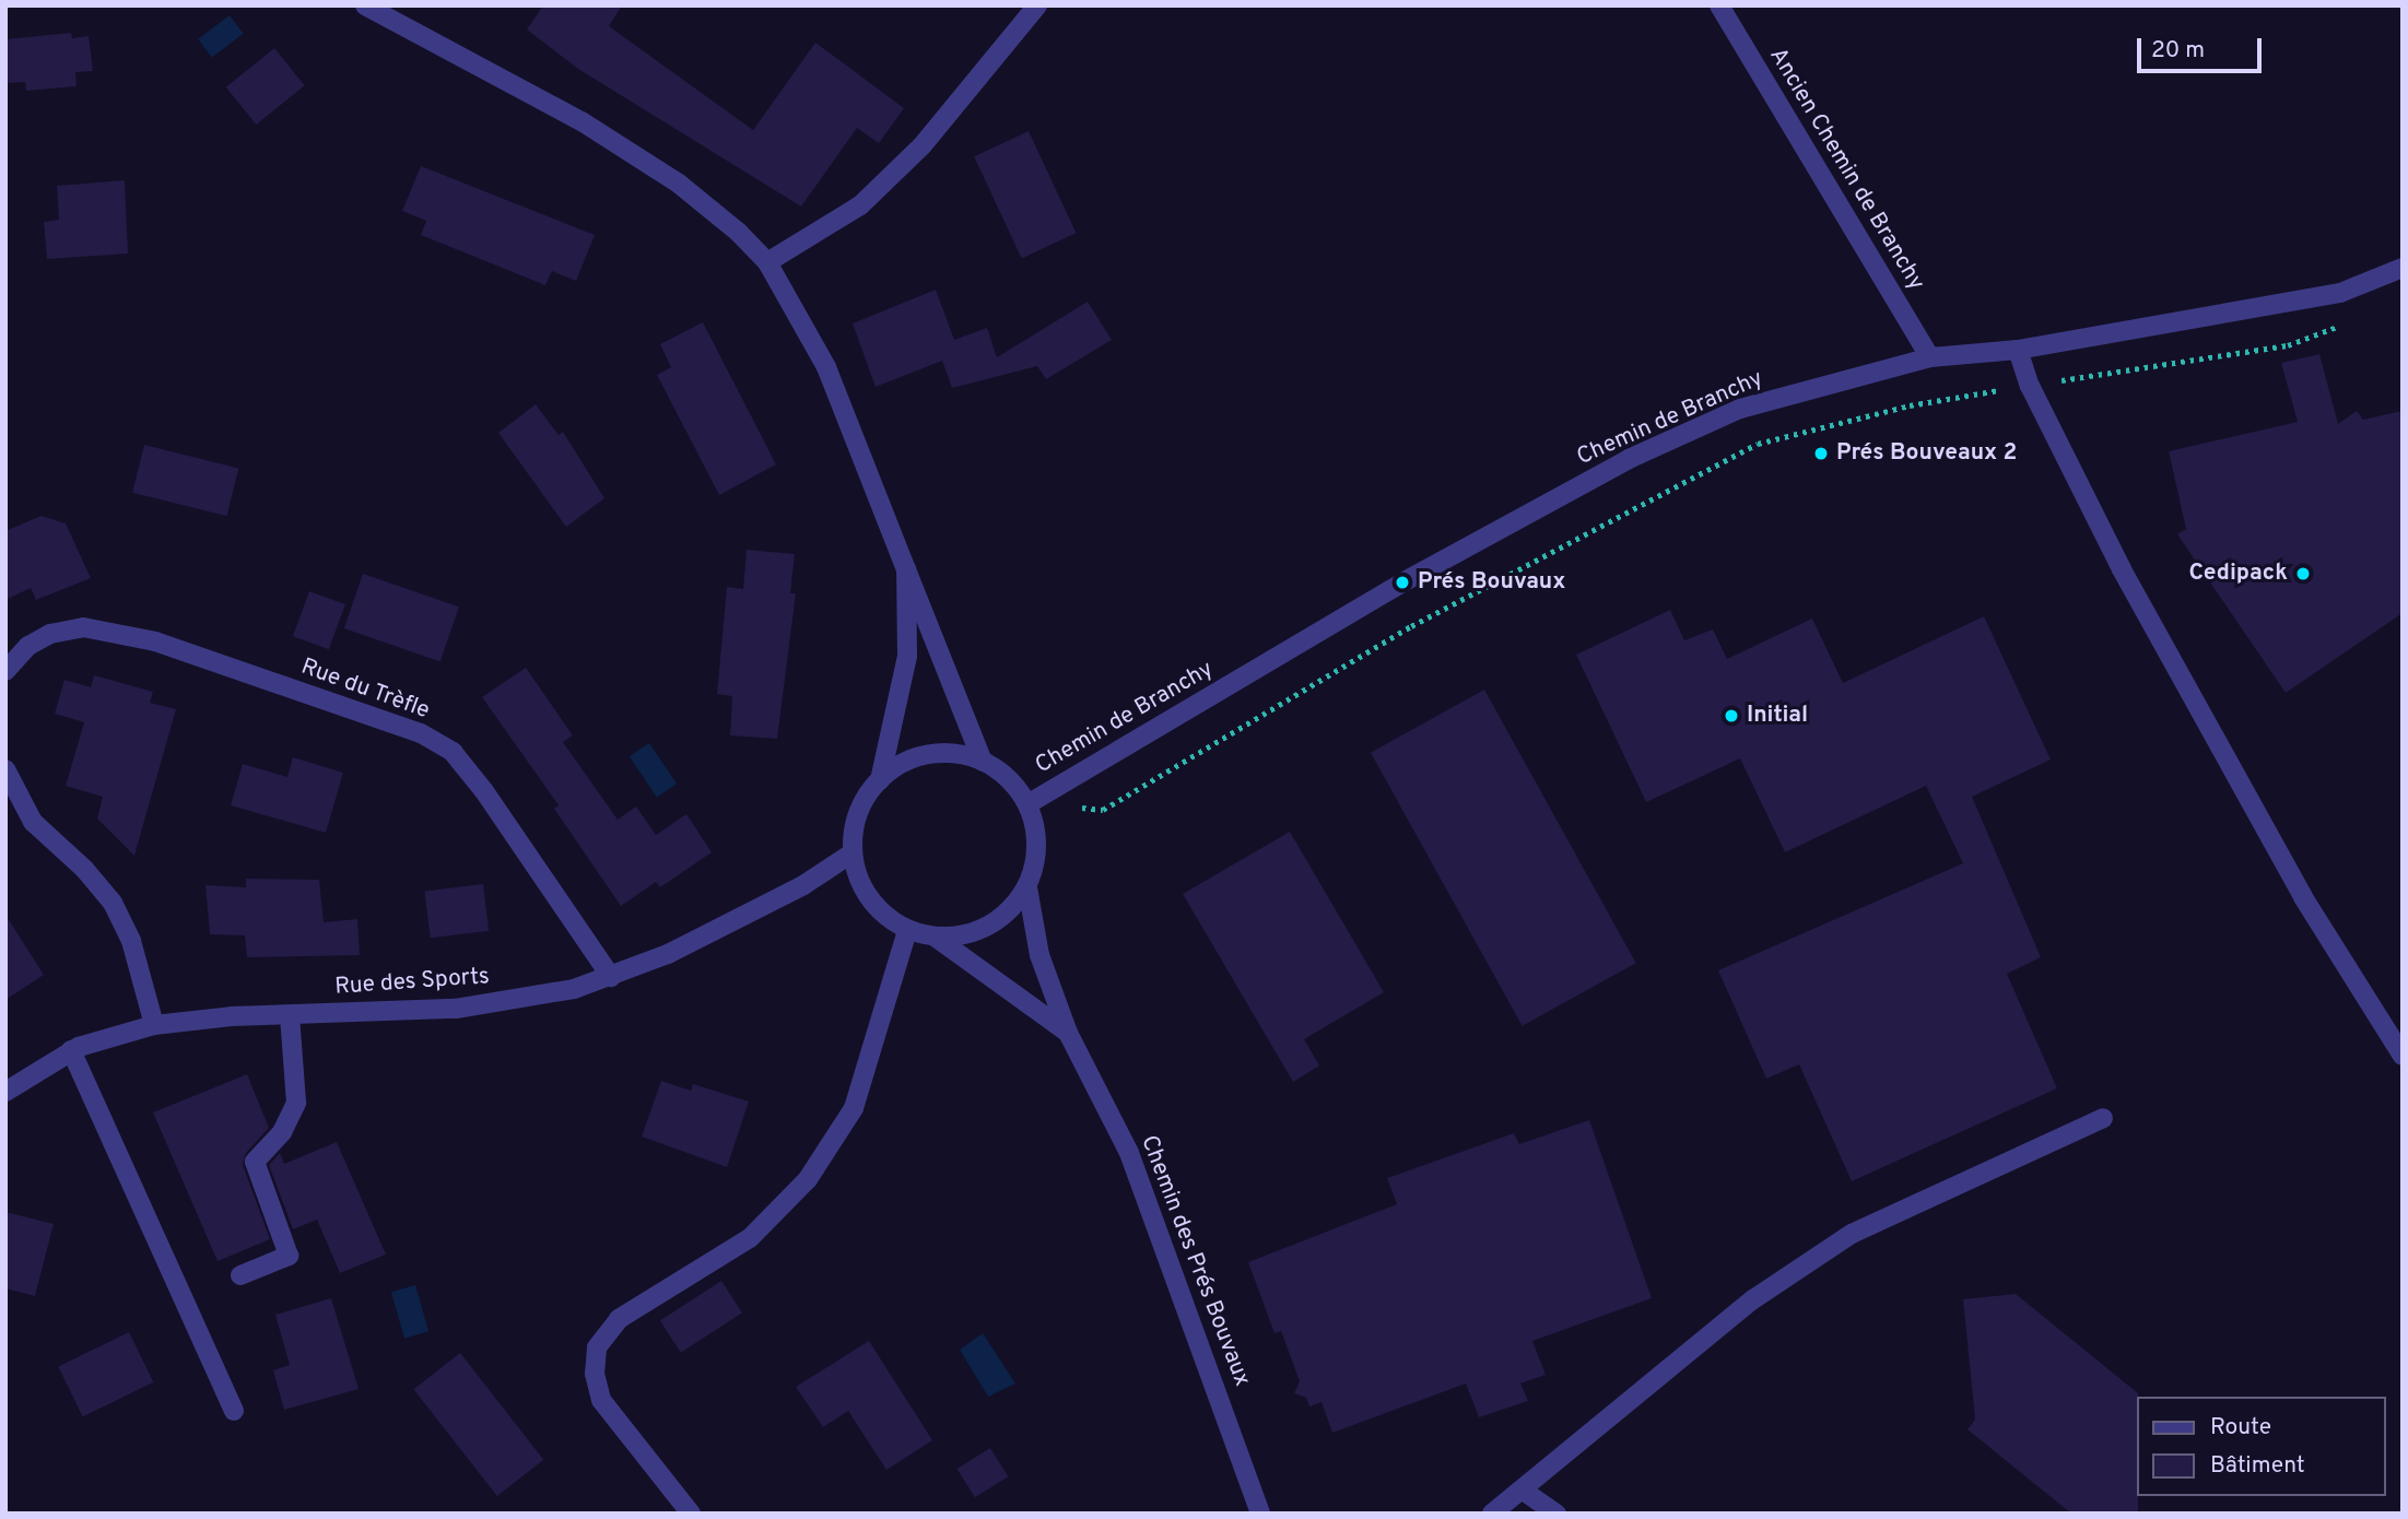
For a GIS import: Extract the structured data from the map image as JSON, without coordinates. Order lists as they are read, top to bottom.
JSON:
{
  "streets": {
    "street": [
      "Ancien Chemin de Branchy",
      "Chemin de Branchy",
      "Rue du Trèfle",
      "Rue des Sports",
      "Chemin des Prés Bouvaux"
    ]
  },
  "crossings": [
    ["Ancien Chemin de Branchy", "Chemin de Branchy"],
    ["Chemin de Branchy", "Rue des Sports"],
    ["Chemin de Branchy", "Chemin des Prés Bouvaux"],
    ["Rue du Trèfle", "Rue des Sports"],
    ["Rue des Sports", "Chemin des Prés Bouvaux"]
  ],
  "places": [
    "Prés Bouveaux 2",
    "Cedipack",
    "Prés Bouvaux",
    "Initial"
  ],
  "legend": ["Route", "Bâtiment"],
  "scale_bar": "20 m"
}
